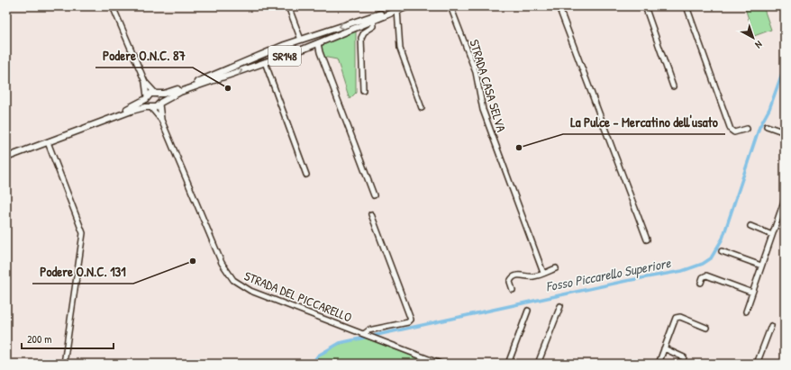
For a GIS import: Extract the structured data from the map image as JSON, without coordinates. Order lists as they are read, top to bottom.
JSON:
{
  "streets": {
    "main road": ["SR148"],
    "street": ["STRADA CASA SELVA", "STRADA DEL PICCARELLO"]
  },
  "crossings": [
    ["SR148", "STRADA DEL PICCARELLO"]
  ],
  "water": ["Fosso Piccarello Superiore"],
  "places": ["Podere O.N.C. 87", "La Pulce - Mercatino dell'usato", "Podere O.N.C. 131"],
  "scale_bar": "200 m",
  "north": "bottom right"
}
